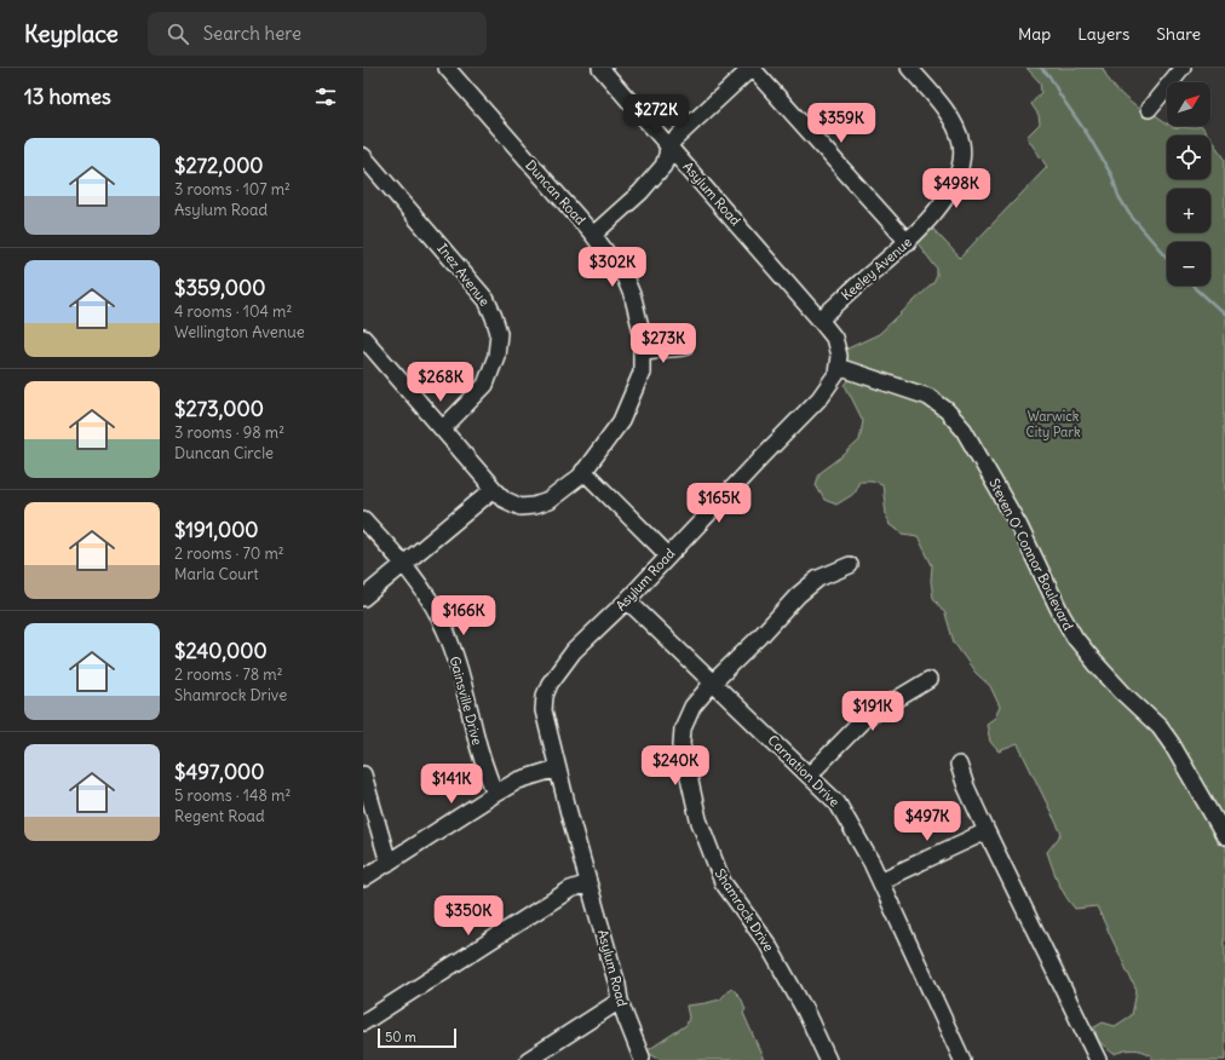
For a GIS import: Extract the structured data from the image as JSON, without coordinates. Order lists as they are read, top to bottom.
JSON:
{
  "streets": {
    "street": [
      "Duncan Road",
      "Asylum Road",
      "Keeley Avenue",
      "Inez Avenue",
      "Steven O' Connor Boulevard",
      "Gainsville Drive",
      "Carnation Drive",
      "Shamrock Drive"
    ]
  },
  "crossings": [
    ["Duncan Road", "Inez Avenue"],
    ["Asylum Road", "Keeley Avenue"],
    ["Asylum Road", "Steven O' Connor Boulevard"],
    ["Asylum Road", "Carnation Drive"],
    ["Carnation Drive", "Shamrock Drive"]
  ],
  "parks": ["Warwick City Park"],
  "scale_bar": "50 m",
  "north": "top right",
  "page": {
    "header": "Keyplace",
    "search": "Search here",
    "nav": ["Map", "Layers", "Share"],
    "heading": "13 homes",
    "map_buttons": ["+", "−"],
    "price": [
      "$272K",
      "$359K",
      "$498K",
      "$302K",
      "$273K",
      "$268K",
      "$165K",
      "$166K",
      "$191K",
      "$240K",
      "$141K",
      "$497K",
      "$350K"
    ],
    "list": [
      {
        "name": "$272,000",
        "note": "3 rooms · 107 m² · Asylum Road"
      },
      {
        "name": "$359,000",
        "note": "4 rooms · 104 m² · Wellington Avenue"
      },
      {
        "name": "$273,000",
        "note": "3 rooms · 98 m² · Duncan Circle"
      },
      {
        "name": "$191,000",
        "note": "2 rooms · 70 m² · Marla Court"
      },
      {
        "name": "$240,000",
        "note": "2 rooms · 78 m² · Shamrock Drive"
      },
      {
        "name": "$497,000",
        "note": "5 rooms · 148 m² · Regent Road"
      }
    ],
    "scale": "50 m"
  }
}
